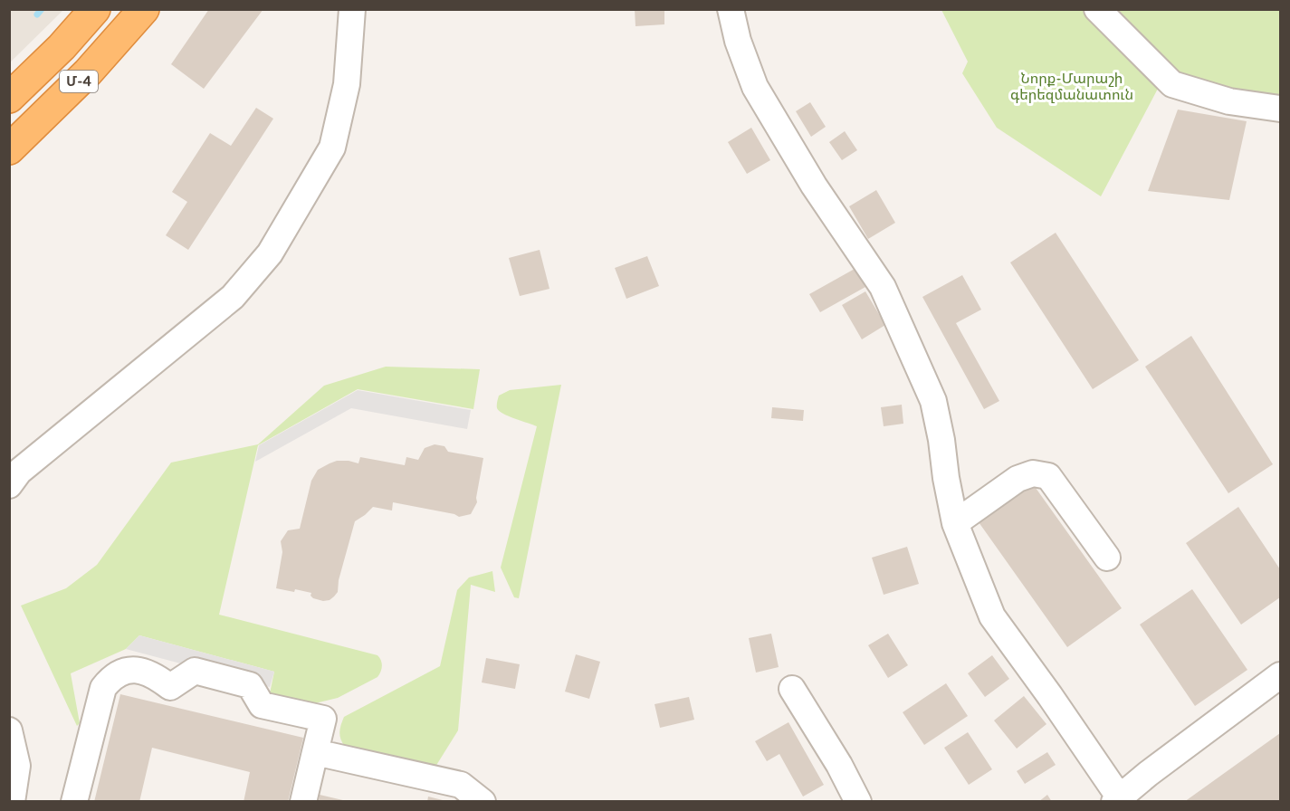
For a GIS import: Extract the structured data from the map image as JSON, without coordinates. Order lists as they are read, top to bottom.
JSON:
{
  "streets": {
    "highway": ["Մ-4"]
  },
  "parks": ["Նորք-Մարաշի գերեզմանատուն"]
}
